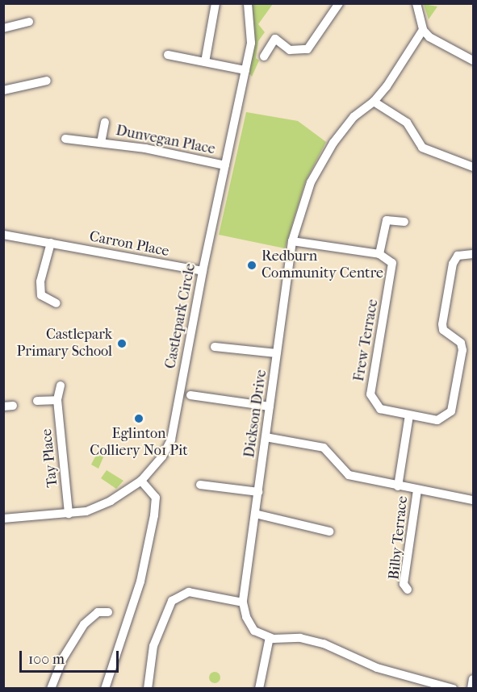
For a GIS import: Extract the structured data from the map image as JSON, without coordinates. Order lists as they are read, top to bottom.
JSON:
{
  "streets": {
    "street": [
      "Dunvegan Place",
      "Carron Place",
      "Castlepark Circle",
      "Frew Terrace",
      "Dickson Drive",
      "Tay Place",
      "Bilby Terrace"
    ]
  },
  "crossings": [
    ["Dunvegan Place", "Castlepark Circle"],
    ["Carron Place", "Castlepark Circle"],
    ["Castlepark Circle", "Tay Place"],
    ["Dickson Drive", "Bilby Terrace"]
  ],
  "places": ["Redburn Community Centre", "Castlepark Primary School", "Eglinton Colliery No1 Pit"],
  "scale_bar": "100 m"
}
